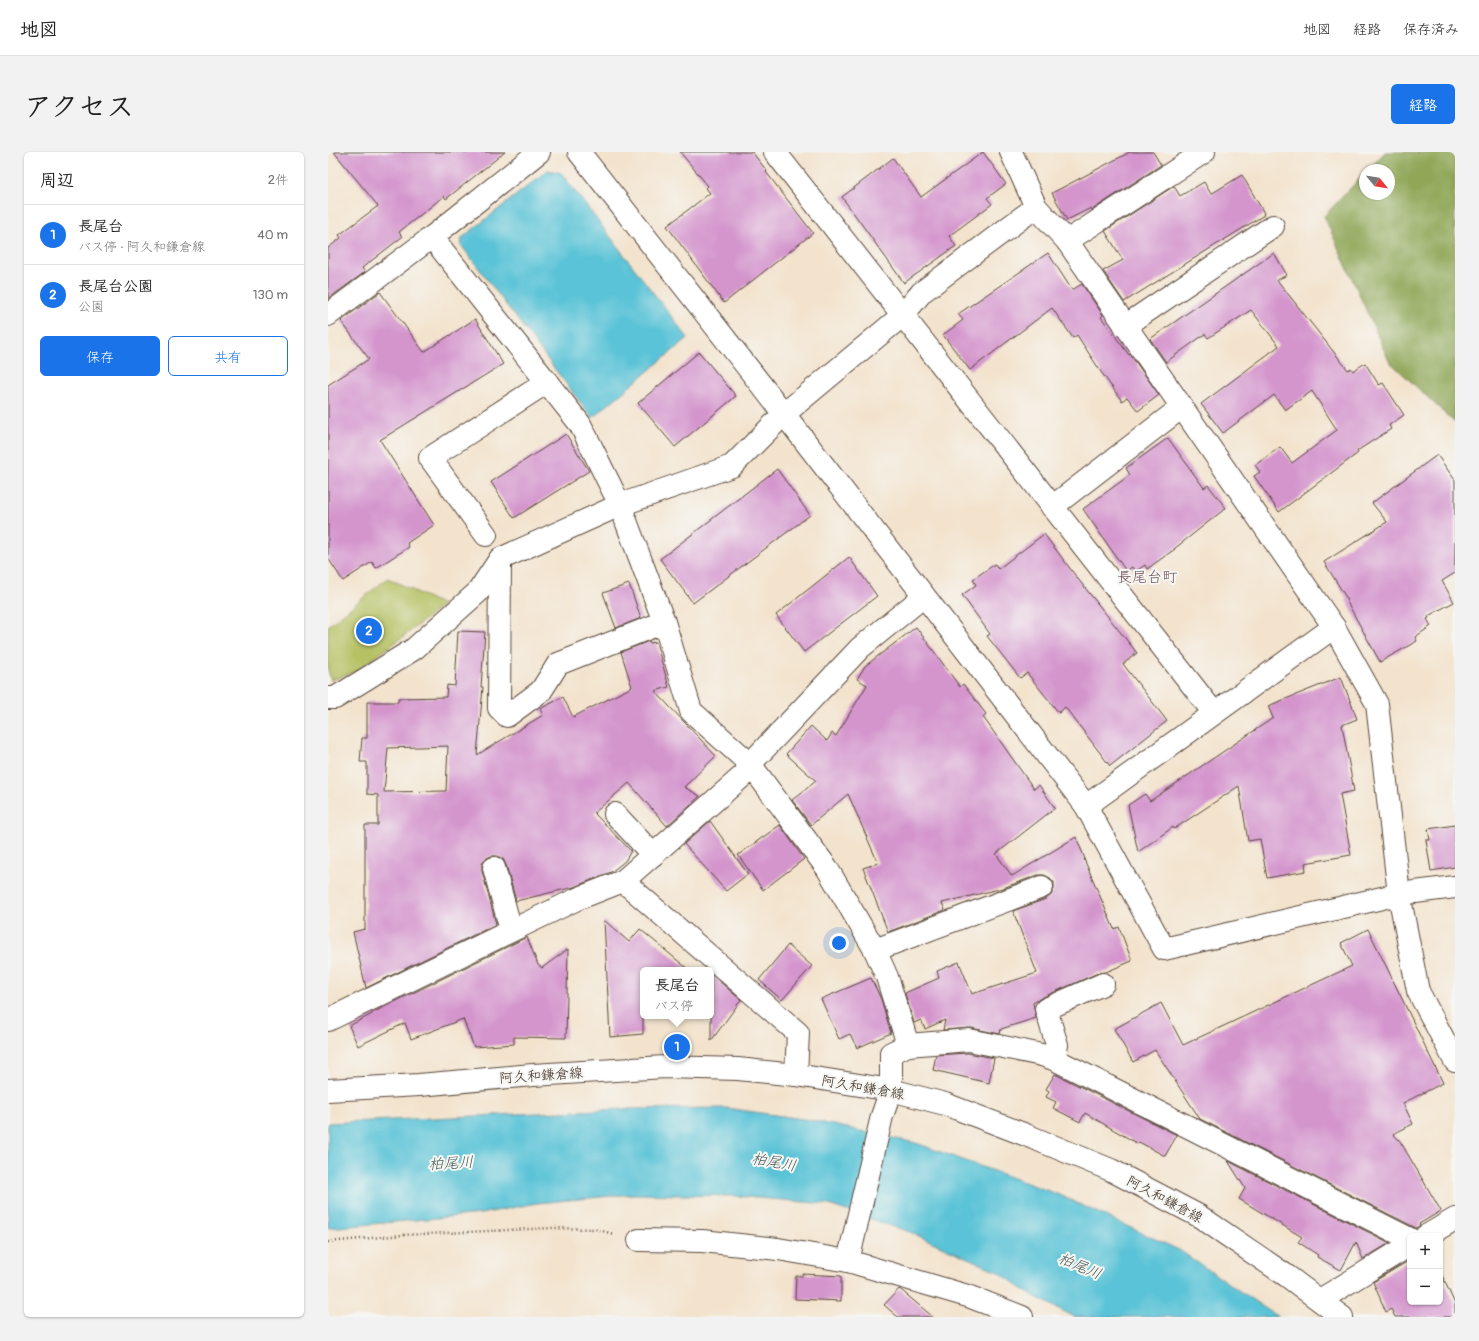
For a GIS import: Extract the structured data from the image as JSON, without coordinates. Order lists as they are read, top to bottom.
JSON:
{
  "streets": {
    "street": ["阿久和鎌倉線"]
  },
  "districts": ["長尾台町"],
  "water": ["柏尾川"],
  "north": "bottom right",
  "page": {
    "header": "地図",
    "nav": ["地図", "経路", "保存済み"],
    "title": "アクセス",
    "buttons": [
      "経路",
      ["保存", "共有"]
    ],
    "heading": ["周辺", "2件"],
    "list": [
      {
        "mark": "1",
        "name": "長尾台",
        "note": "バス停 · 阿久和鎌倉線",
        "value": "40 m"
      },
      {
        "mark": "2",
        "name": "長尾台公園",
        "note": "公園",
        "value": "130 m"
      }
    ],
    "pins": ["2", "1"],
    "popup": ["長尾台", "バス停"],
    "map_buttons": ["+", "−"]
  }
}
